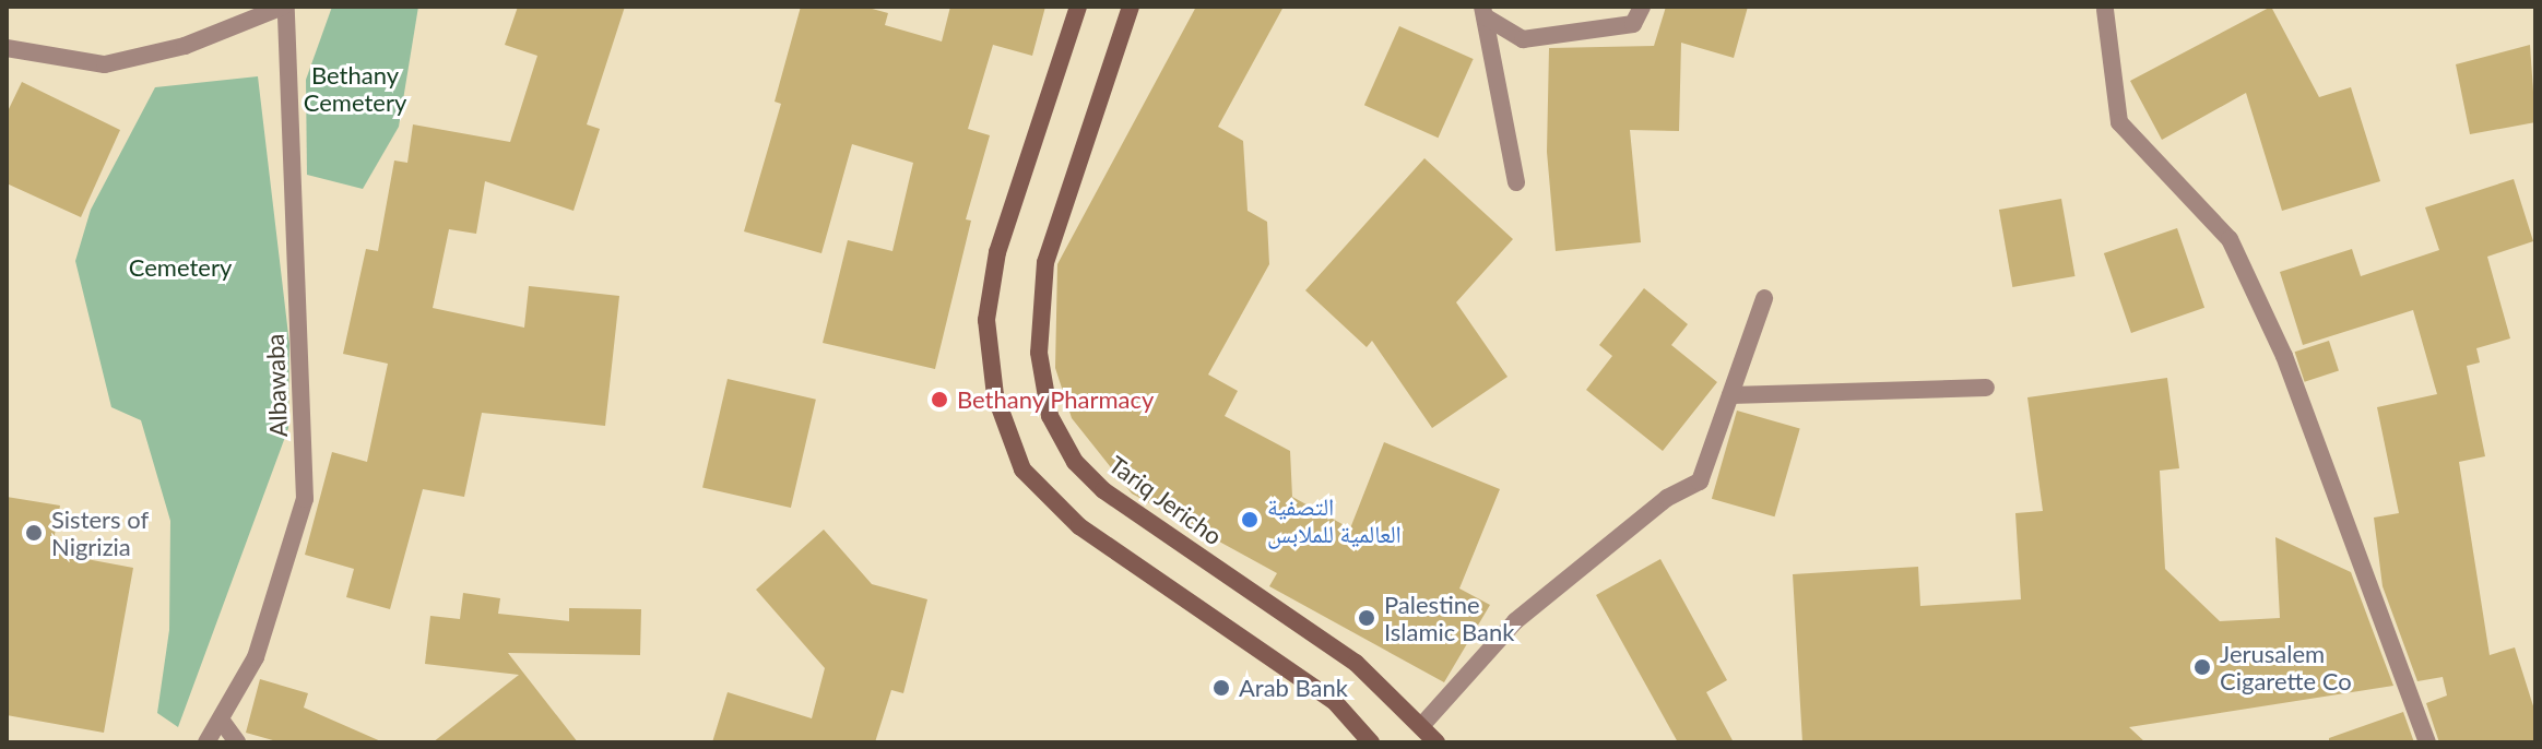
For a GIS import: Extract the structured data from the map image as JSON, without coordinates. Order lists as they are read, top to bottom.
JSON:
{
  "streets": {
    "main road": ["Tariq Jericho"],
    "street": ["Albawaba"]
  },
  "parks": ["Bethany Cemetery", "Cemetery"],
  "places": [
    "Bethany Pharmacy",
    "التصفية العالمية للملابس",
    "Sisters of Nigrizia",
    "Palestine Islamic Bank",
    "Jerusalem Cigarette Co",
    "Arab Bank"
  ]
}
